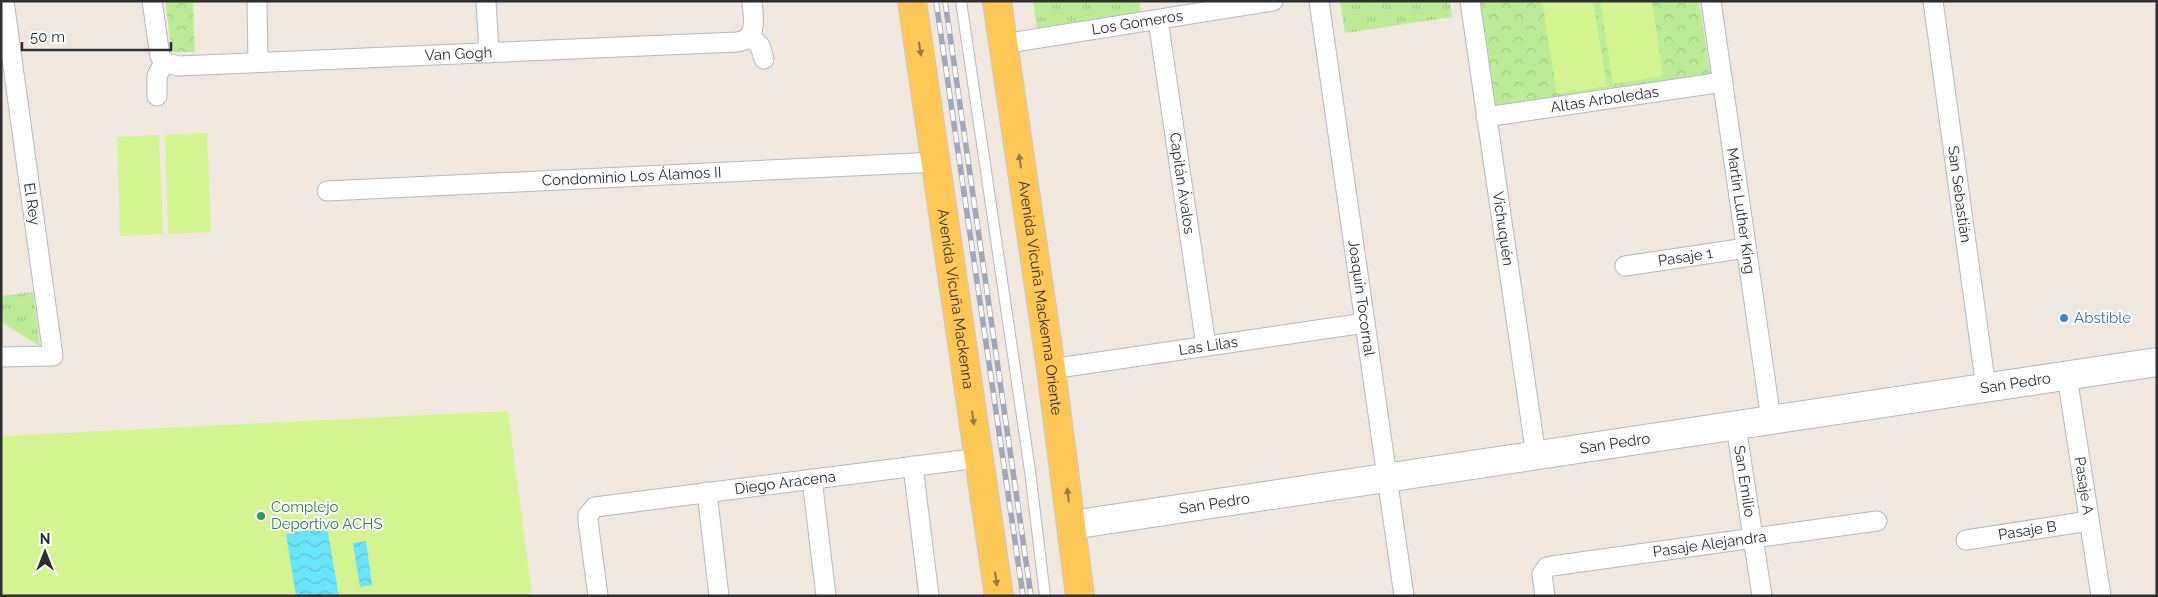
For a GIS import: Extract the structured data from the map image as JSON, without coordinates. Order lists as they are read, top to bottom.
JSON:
{
  "streets": {
    "main road": ["Avenida Vicuña Mackenna", "Avenida Vicuña Mackenna Oriente"],
    "street": [
      "Los Gomeros",
      "Van Gogh",
      "Altas Arboledas",
      "Condominio Los Álamos II",
      "Capitán Ávalos",
      "San Sebastián",
      "El Rey",
      "Martin Luther King",
      "Vichuquén",
      "Pasaje 1",
      "Joaquín Tocornal",
      "Las Lilas",
      "San Pedro",
      "San Emilio",
      "Diego Aracena",
      "Pasaje A",
      "Pasaje B",
      "Pasaje Alejandra"
    ]
  },
  "crossings": [
    ["Los Gomeros", "Capitán Ávalos"],
    ["Los Gomeros", "Avenida Vicuña Mackenna Oriente"],
    ["Altas Arboledas", "Martin Luther King"],
    ["Altas Arboledas", "Vichuquén"],
    ["Condominio Los Álamos II", "Avenida Vicuña Mackenna"],
    ["Capitán Ávalos", "Las Lilas"],
    ["San Sebastián", "San Pedro"],
    ["Martin Luther King", "Pasaje 1"],
    ["Martin Luther King", "San Pedro"],
    ["Vichuquén", "San Pedro"],
    ["Avenida Vicuña Mackenna", "Diego Aracena"],
    ["Avenida Vicuña Mackenna Oriente", "Las Lilas"],
    ["Avenida Vicuña Mackenna Oriente", "San Pedro"],
    ["Joaquín Tocornal", "Las Lilas"],
    ["Joaquín Tocornal", "San Pedro"],
    ["San Pedro", "San Emilio"],
    ["San Pedro", "Pasaje A"],
    ["San Emilio", "Pasaje Alejandra"],
    ["Pasaje A", "Pasaje B"]
  ],
  "one_way": ["Avenida Vicuña Mackenna", "Avenida Vicuña Mackenna Oriente"],
  "places": ["Abstible", "Complejo Deportivo ACHS"],
  "scale_bar": "50 m",
  "north": "top"
}
